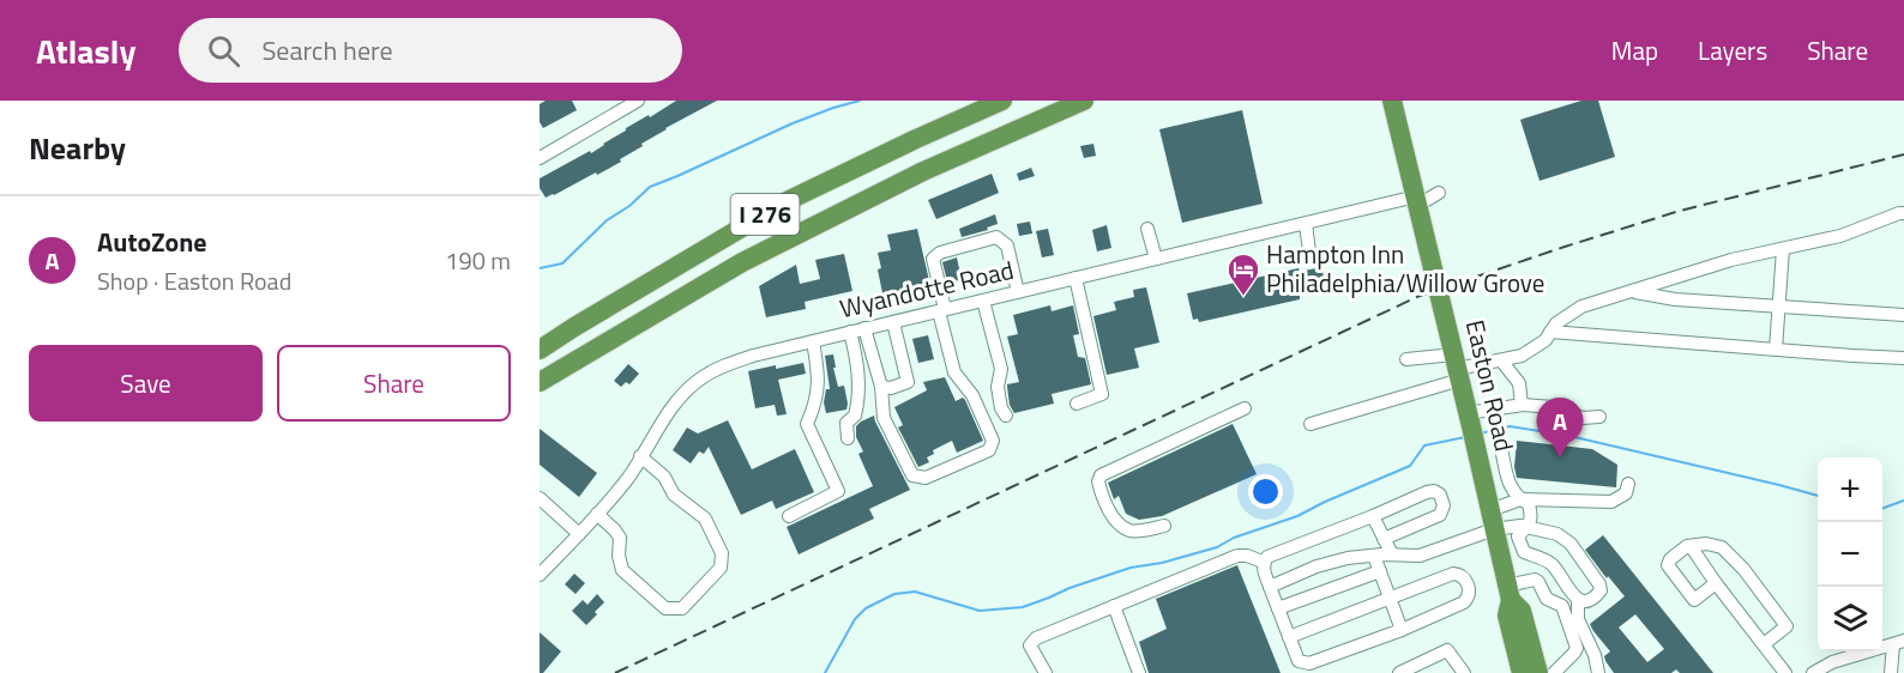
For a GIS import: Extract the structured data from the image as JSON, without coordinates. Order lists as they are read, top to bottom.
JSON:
{
  "streets": {
    "highway": ["I 276", "Easton Road"],
    "street": ["Wyandotte Road"]
  },
  "crossings": [
    ["Wyandotte Road", "Easton Road"]
  ],
  "places": {
    "hotel": ["Hampton Inn Philadelphia/Willow Grove"]
  },
  "page": {
    "header": "Atlasly",
    "search": "Search here",
    "nav": ["Map", "Layers", "Share"],
    "heading": "Nearby",
    "list": [
      {
        "mark": "A",
        "name": "AutoZone",
        "note": "Shop · Easton Road",
        "value": "190 m"
      }
    ],
    "buttons": ["Save", "Share"],
    "pins": "A",
    "map_buttons": ["+", "−"]
  }
}
